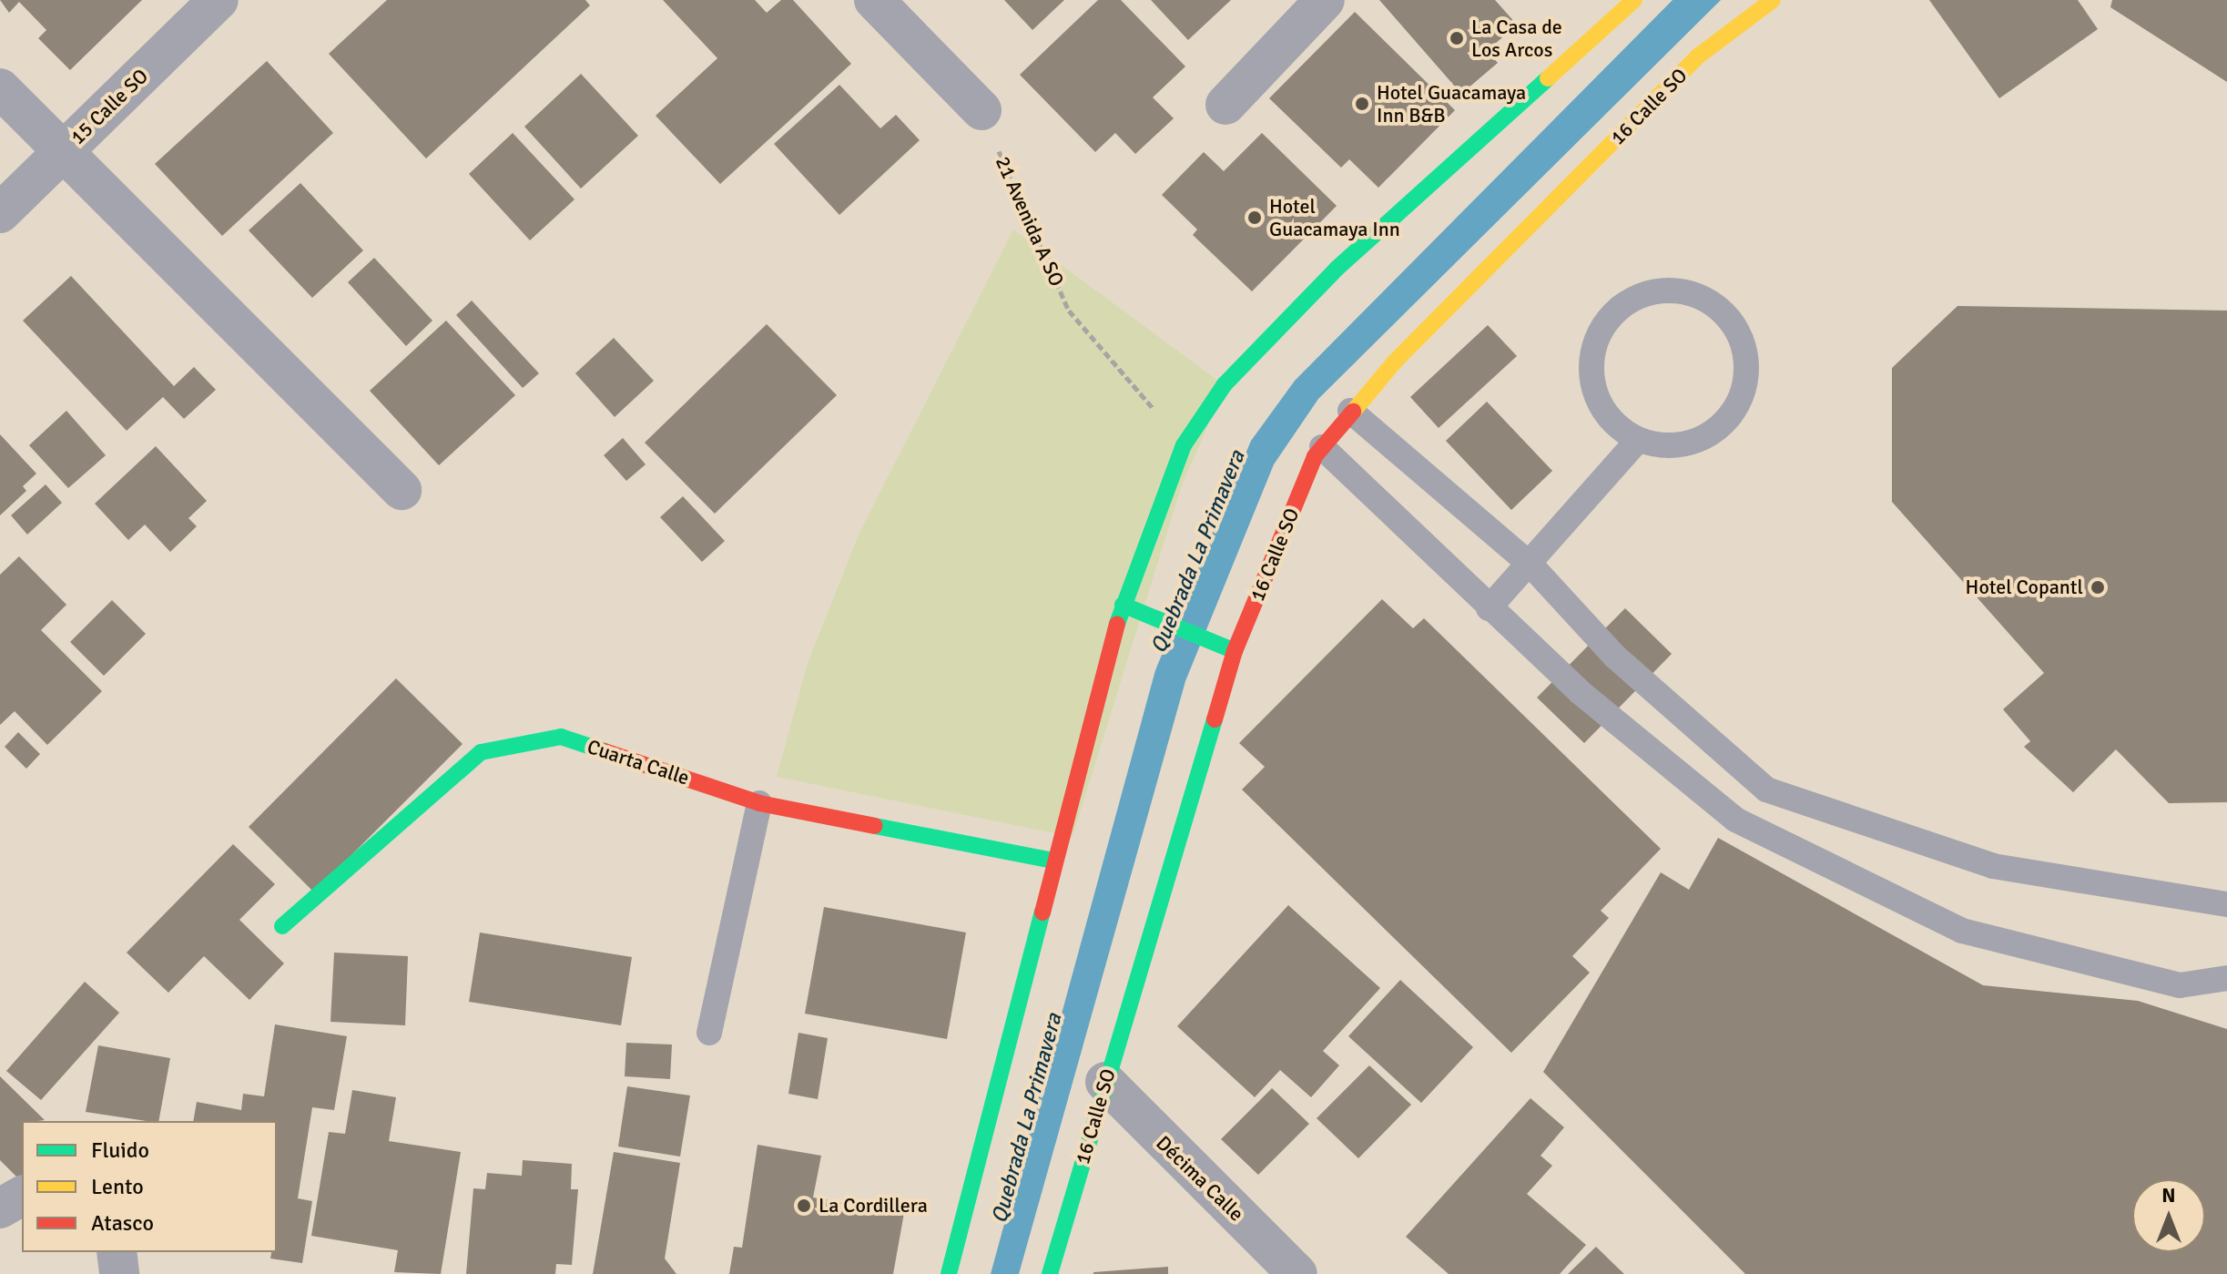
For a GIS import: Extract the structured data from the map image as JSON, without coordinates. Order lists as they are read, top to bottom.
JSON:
{
  "streets": {
    "street": [
      "15 Calle SO",
      "16 Calle SO",
      "Cuarta Calle",
      "Décima Calle"
    ],
    "path": ["21 Avenida A SO"]
  },
  "crossings": [
    ["16 Calle SO", "Décima Calle"]
  ],
  "water": ["Quebrada La Primavera"],
  "places": [
    "La Casa de Los Arcos",
    "Hotel Guacamaya Inn B&B",
    "Hotel Guacamaya Inn",
    "Hotel Copantl",
    "La Cordillera"
  ],
  "legend": ["Fluido", "Lento", "Atasco"],
  "north": "top"
}
